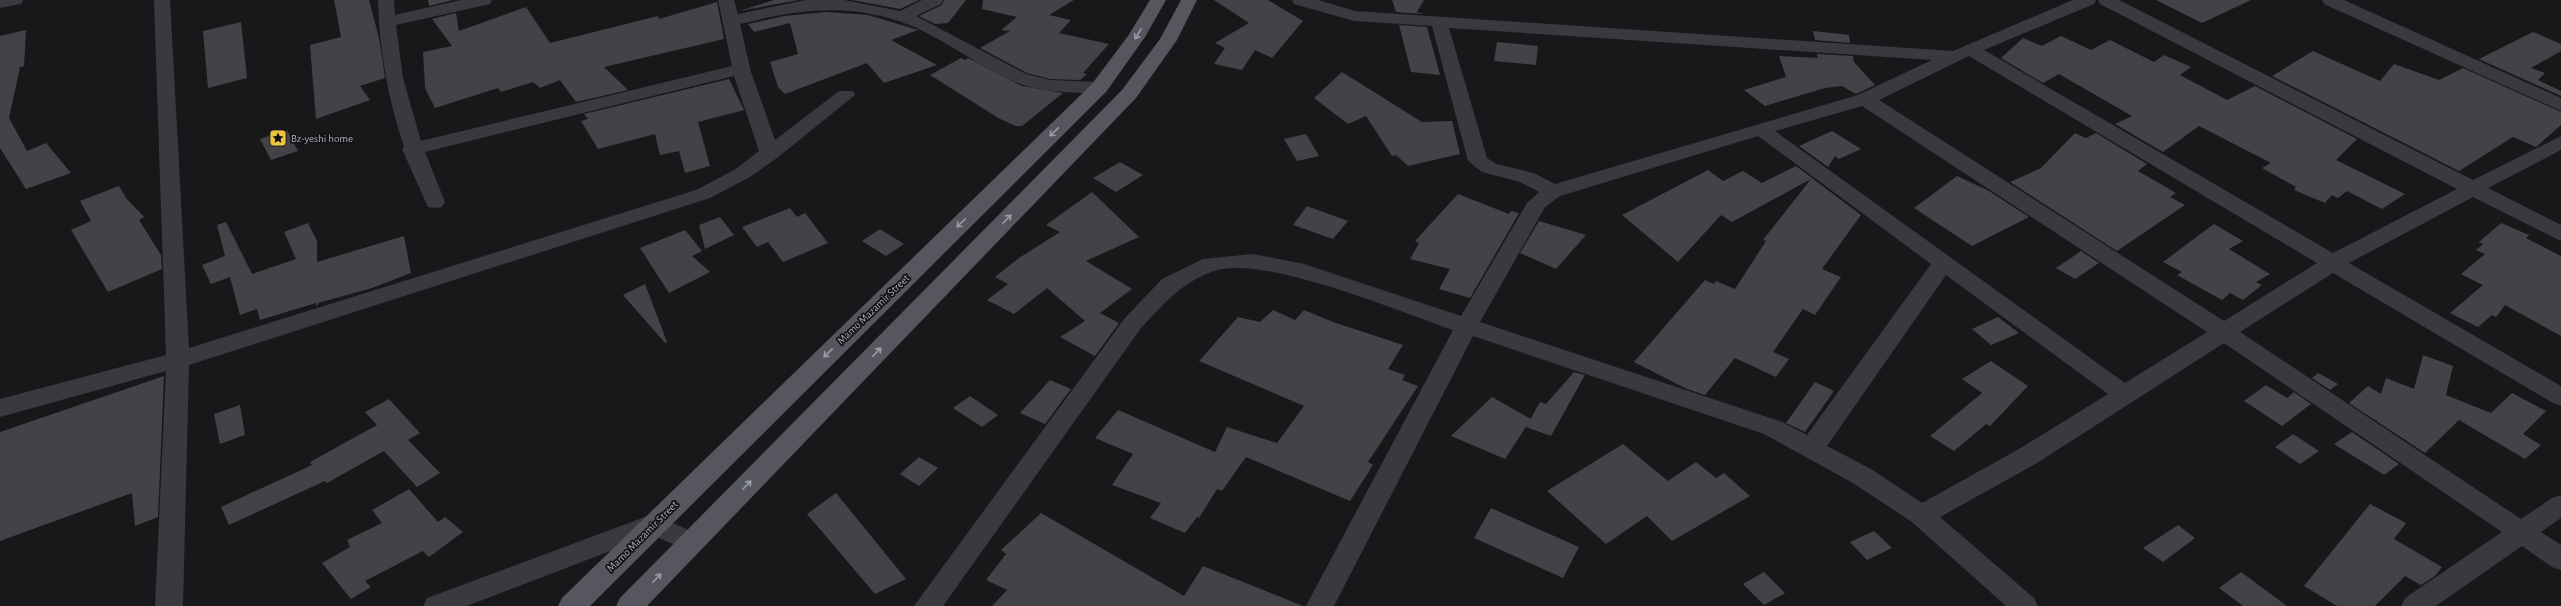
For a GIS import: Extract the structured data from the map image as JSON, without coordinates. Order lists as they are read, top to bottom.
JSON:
{
  "streets": {
    "main road": ["Mamo Mazamir Street"]
  },
  "places": {
    "place": ["Bz-yeshi home"]
  }
}
